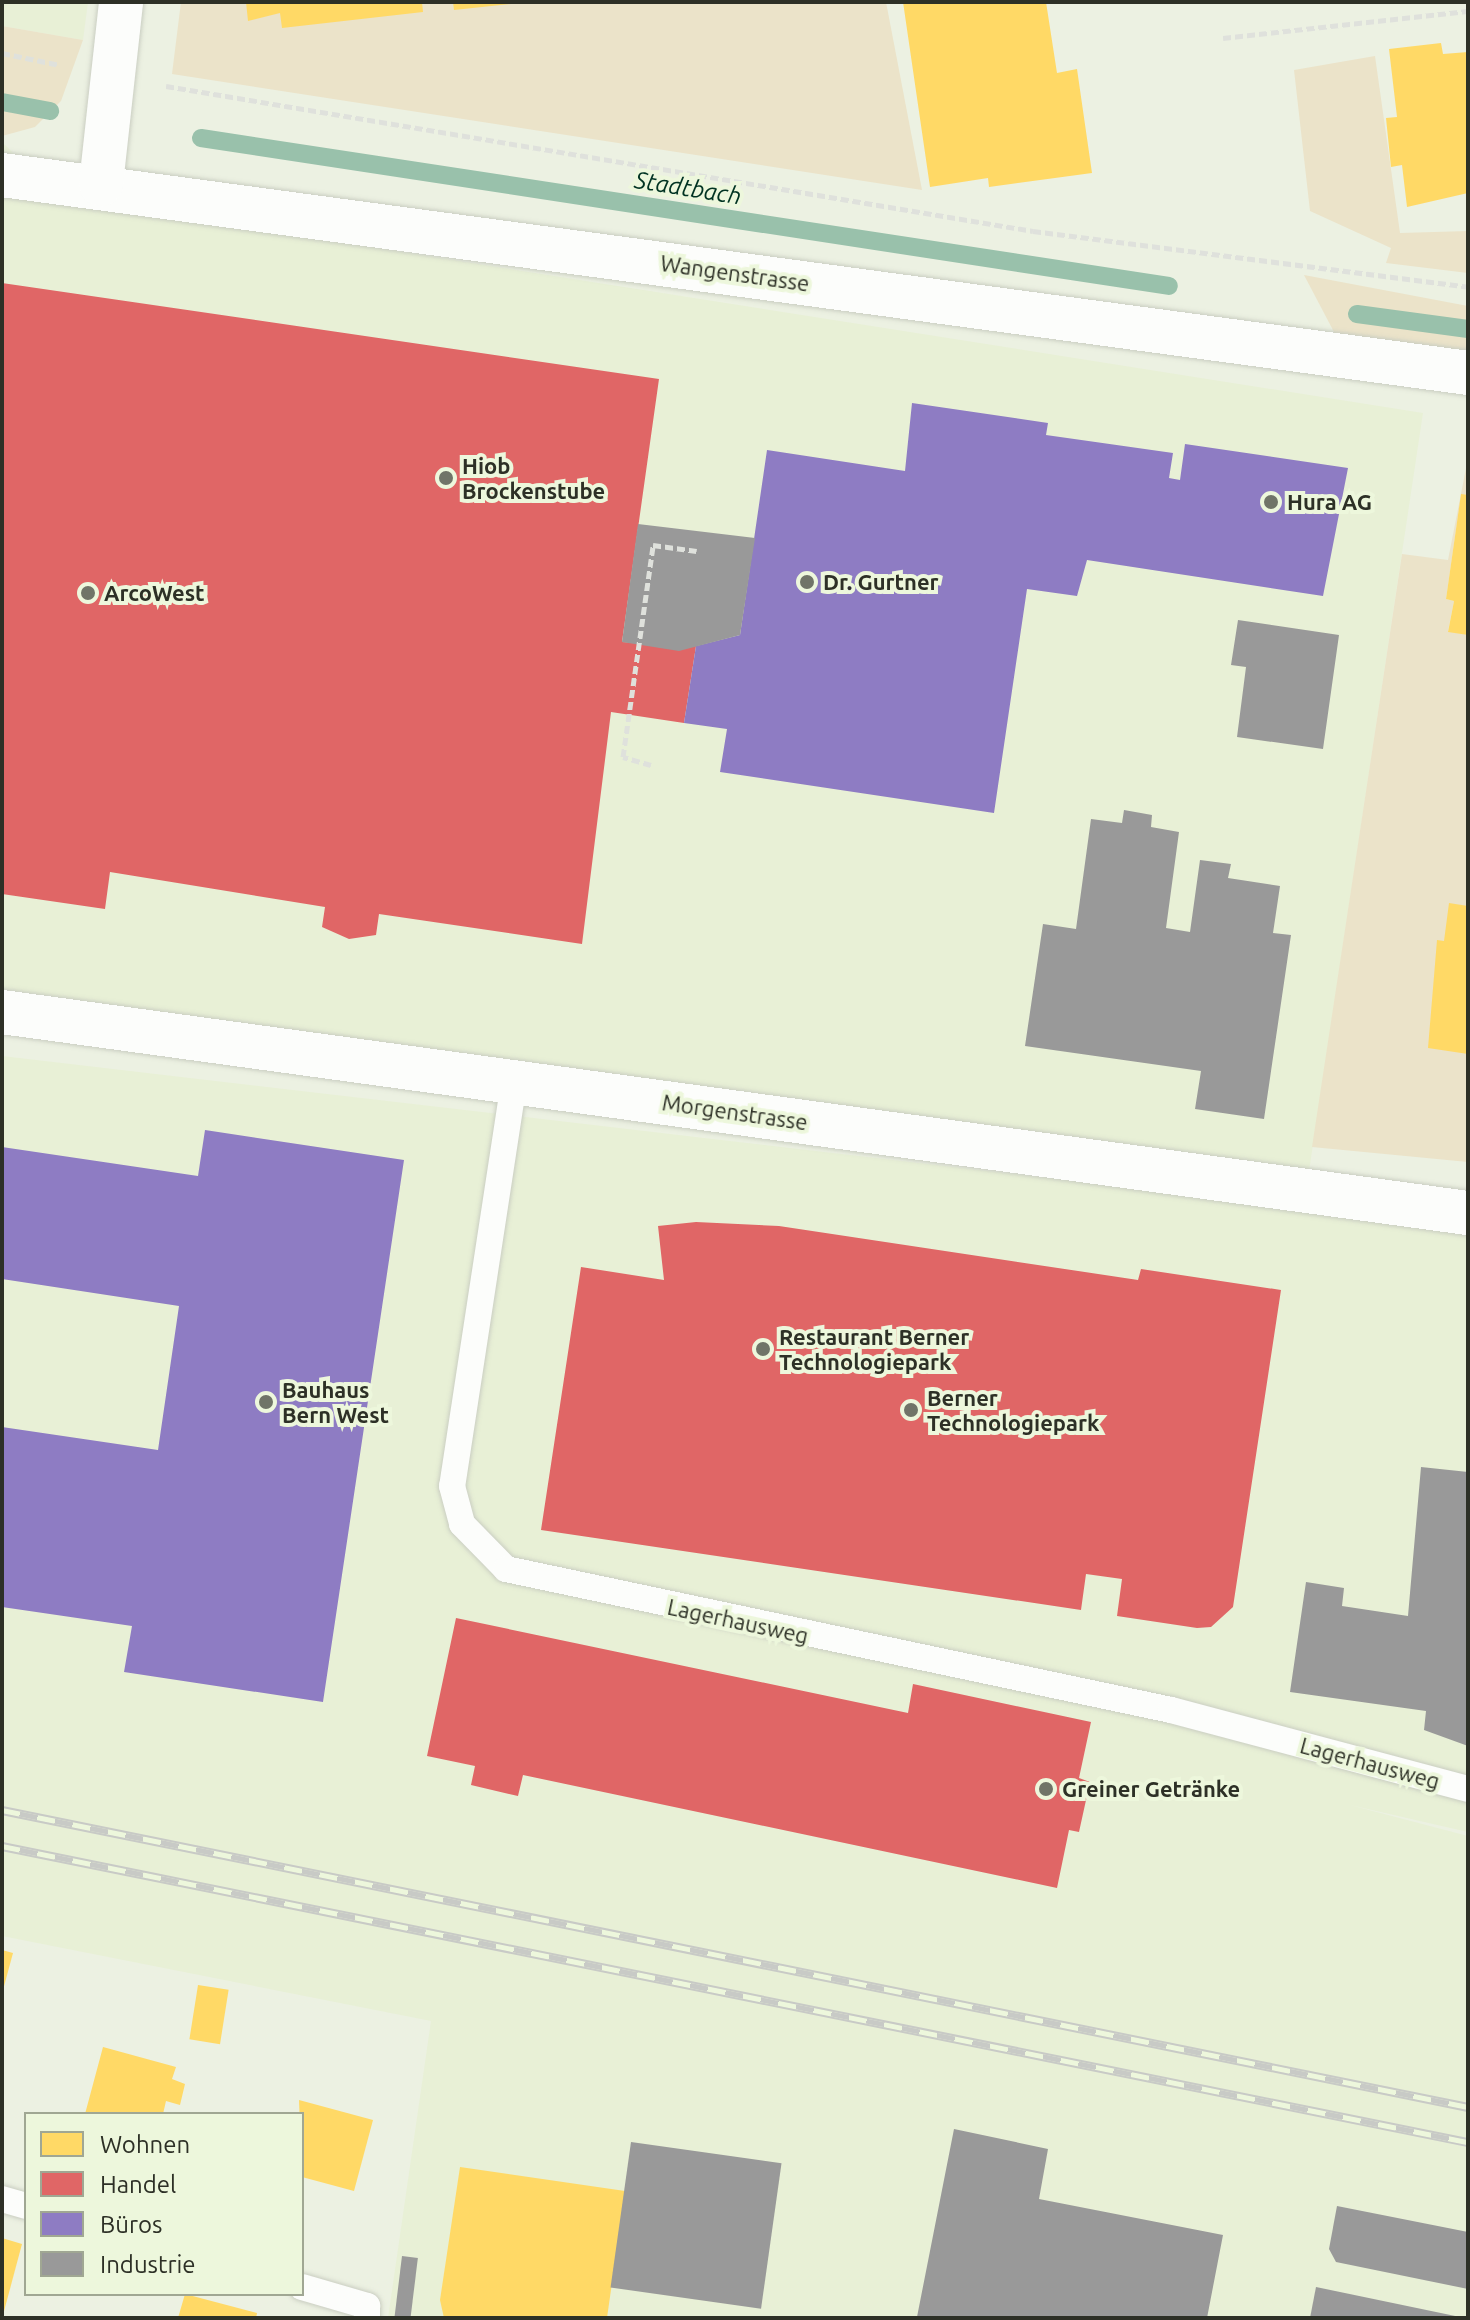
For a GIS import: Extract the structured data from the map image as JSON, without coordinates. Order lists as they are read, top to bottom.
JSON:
{
  "streets": {
    "street": ["Wangenstrasse", "Morgenstrasse"],
    "lane": ["Lagerhausweg"]
  },
  "crossings": [
    ["Morgenstrasse", "Lagerhausweg"]
  ],
  "water": ["Stadtbach"],
  "places": [
    "Hiob Brockenstube",
    "Hura AG",
    "Dr. Gurtner",
    "ArcoWest",
    "Restaurant Berner Technologiepark",
    "Bauhaus Bern West",
    "Berner Technologiepark",
    "Greiner Getränke"
  ],
  "legend": [
    "Wohnen",
    "Handel",
    "Büros",
    "Industrie"
  ]
}
